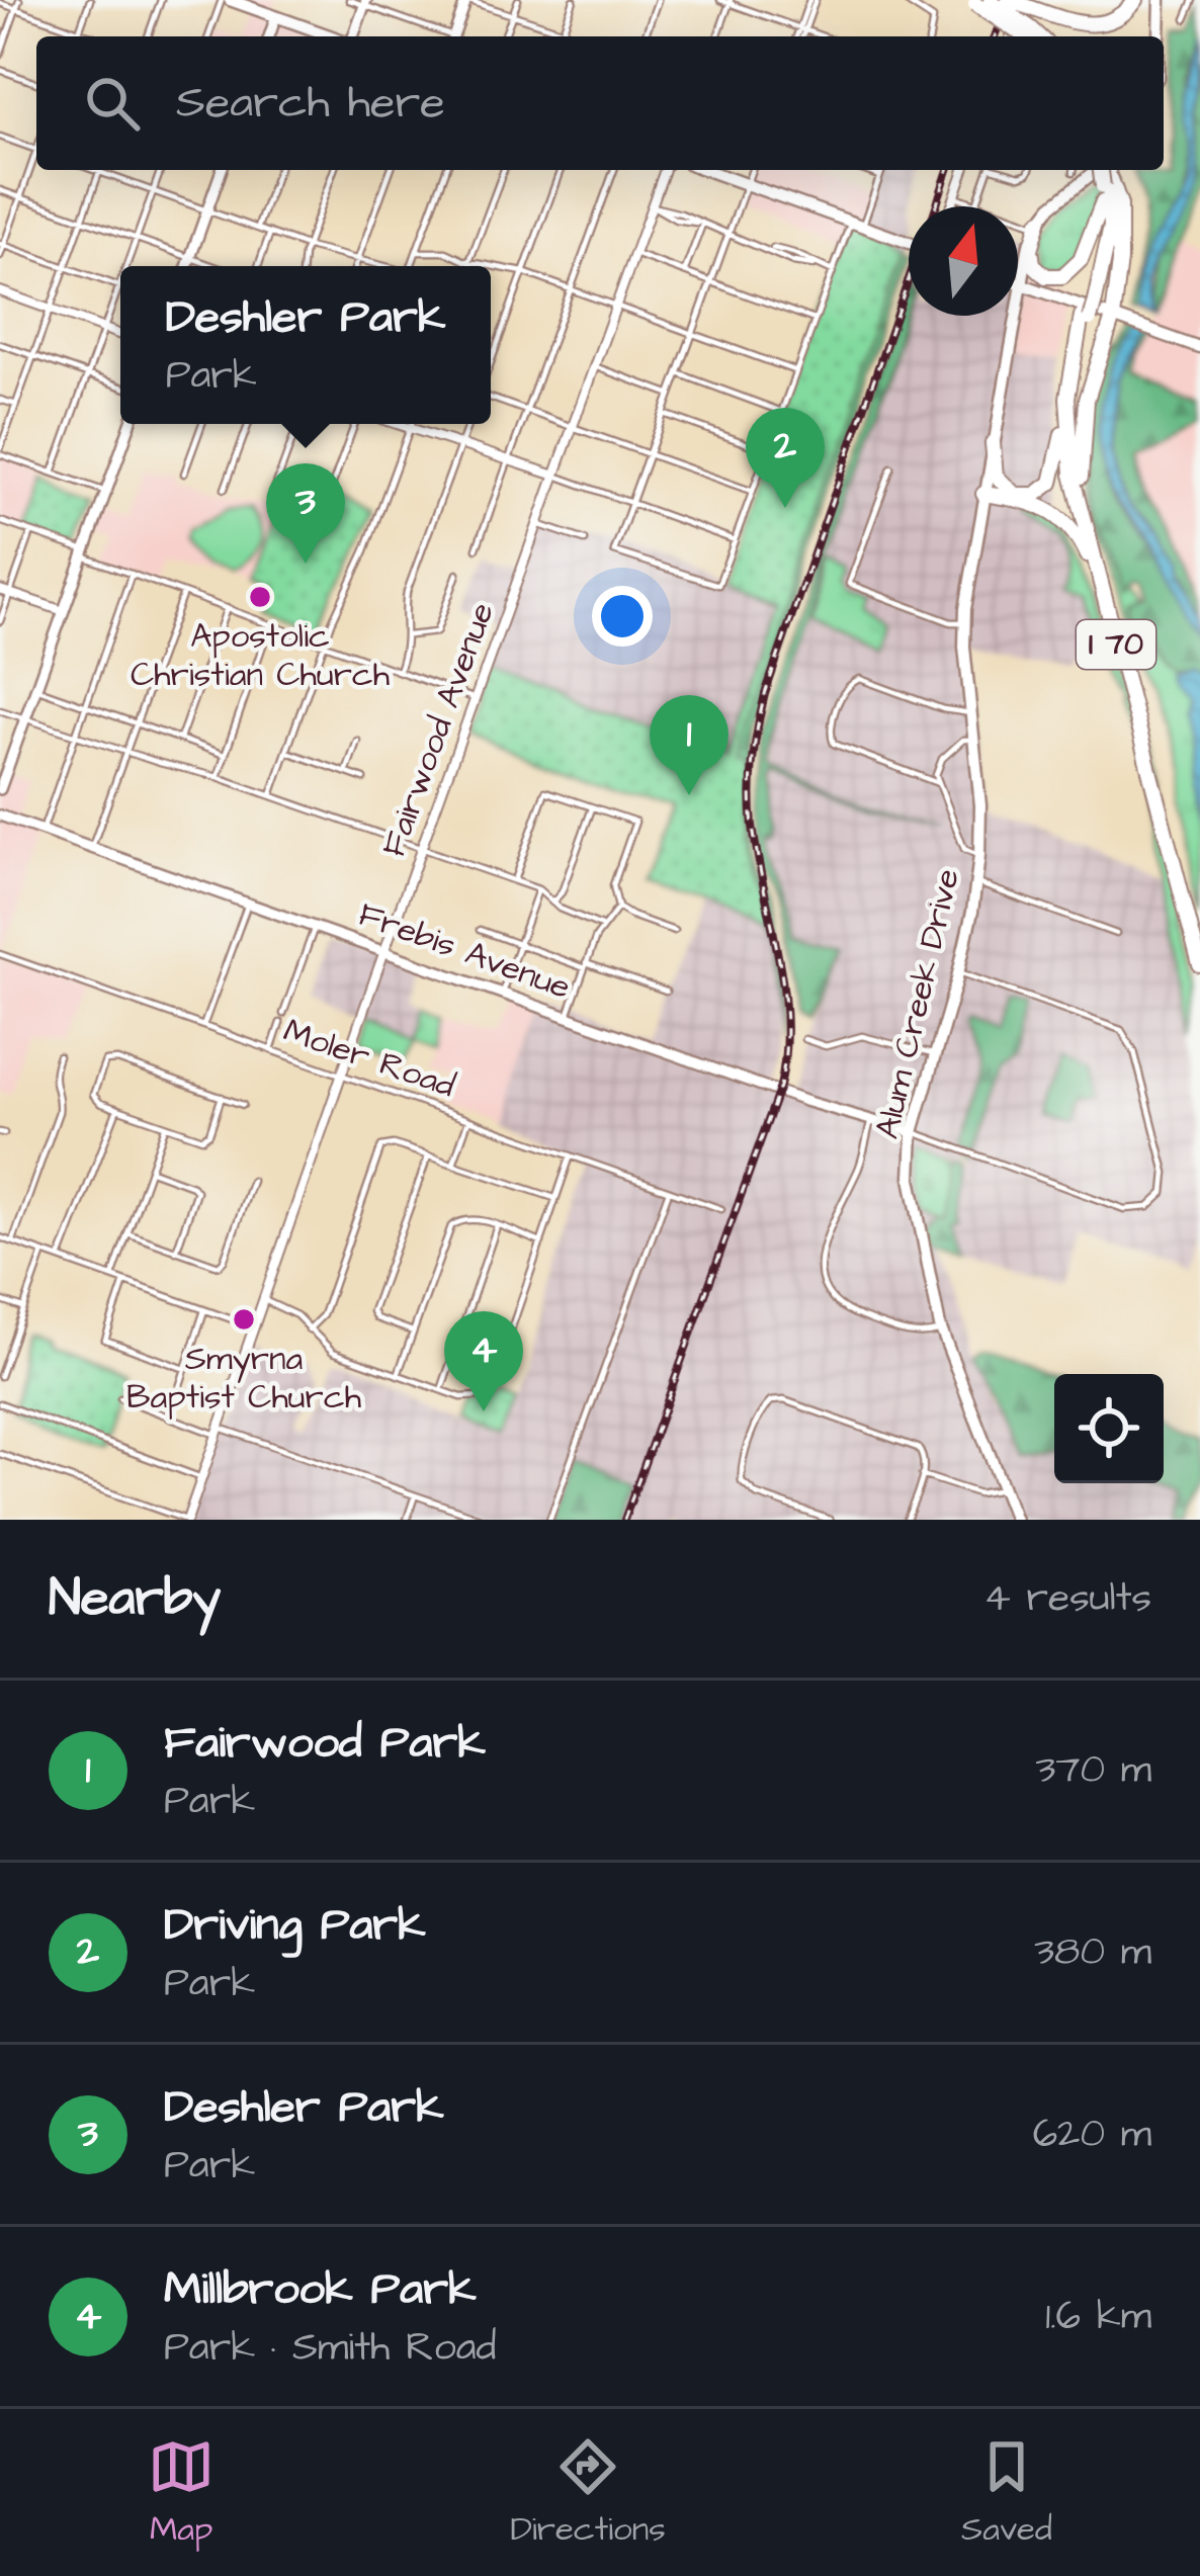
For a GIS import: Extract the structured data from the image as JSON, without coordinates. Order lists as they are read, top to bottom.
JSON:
{
  "streets": {
    "highway": ["I 70"],
    "main road": ["Frebis Avenue", "Alum Creek Drive"],
    "street": ["Fairwood Avenue", "Moler Road"]
  },
  "crossings": [
    ["Fairwood Avenue", "Frebis Avenue"],
    ["Fairwood Avenue", "Moler Road"],
    ["Frebis Avenue", "Alum Creek Drive"]
  ],
  "places": ["Apostolic Christian Church", "Smyrna Baptist Church"],
  "north": "top",
  "page": {
    "search": "Search here",
    "popup": ["Deshler Park", "Park"],
    "pins": [
      "2",
      "3",
      "1",
      "4"
    ],
    "heading": ["Nearby", "4 results"],
    "list": [
      {
        "mark": "1",
        "name": "Fairwood Park",
        "note": "Park",
        "value": "370 m"
      },
      {
        "mark": "2",
        "name": "Driving Park",
        "note": "Park",
        "value": "380 m"
      },
      {
        "mark": "3",
        "name": "Deshler Park",
        "note": "Park",
        "value": "620 m"
      },
      {
        "mark": "4",
        "name": "Millbrook Park",
        "note": "Park · Smith Road",
        "value": "1.6 km"
      }
    ],
    "nav": ["Map", "Directions", "Saved"]
  }
}
